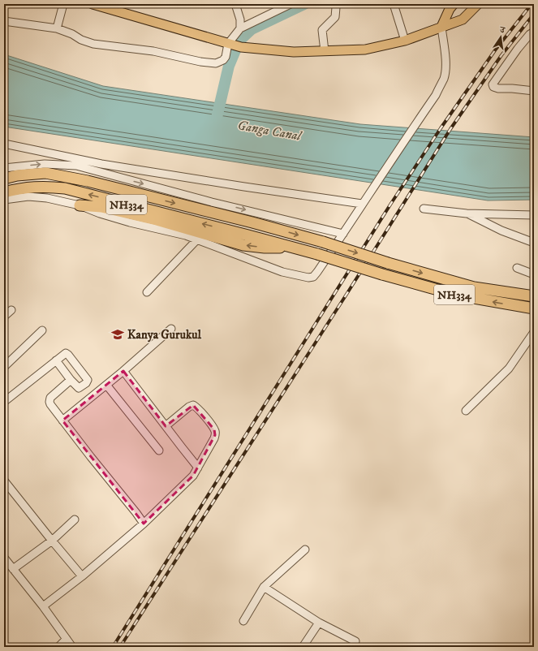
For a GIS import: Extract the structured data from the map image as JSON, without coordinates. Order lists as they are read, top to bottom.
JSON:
{
  "streets": {
    "highway": ["NH334"]
  },
  "water": ["Ganga Canal"],
  "places": {
    "school or university": ["Kanya Gurukul"]
  },
  "north": "top"
}
